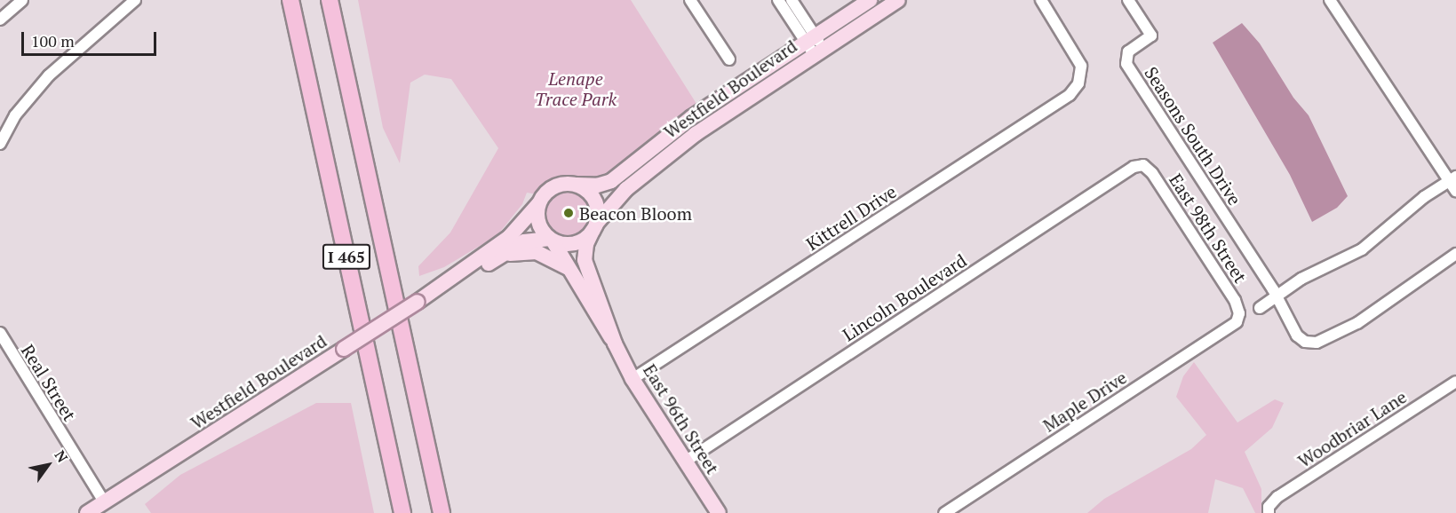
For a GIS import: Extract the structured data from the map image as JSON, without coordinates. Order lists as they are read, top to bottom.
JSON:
{
  "streets": {
    "highway": ["I 465"],
    "main road": ["Westfield Boulevard", "East 96th Street"],
    "street": [
      "Seasons South Drive",
      "Kittrell Drive",
      "East 98th Street",
      "Lincoln Boulevard",
      "Real Street",
      "Maple Drive",
      "Woodbriar Lane"
    ]
  },
  "crossings": [
    ["Westfield Boulevard", "Real Street"],
    ["Westfield Boulevard", "East 96th Street"],
    ["Kittrell Drive", "East 96th Street"],
    ["East 98th Street", "Lincoln Boulevard"],
    ["East 98th Street", "Maple Drive"],
    ["Lincoln Boulevard", "East 96th Street"]
  ],
  "parks": ["Lenape Trace Park"],
  "places": ["Beacon Bloom"],
  "scale_bar": "100 m",
  "north": "top right"
}
